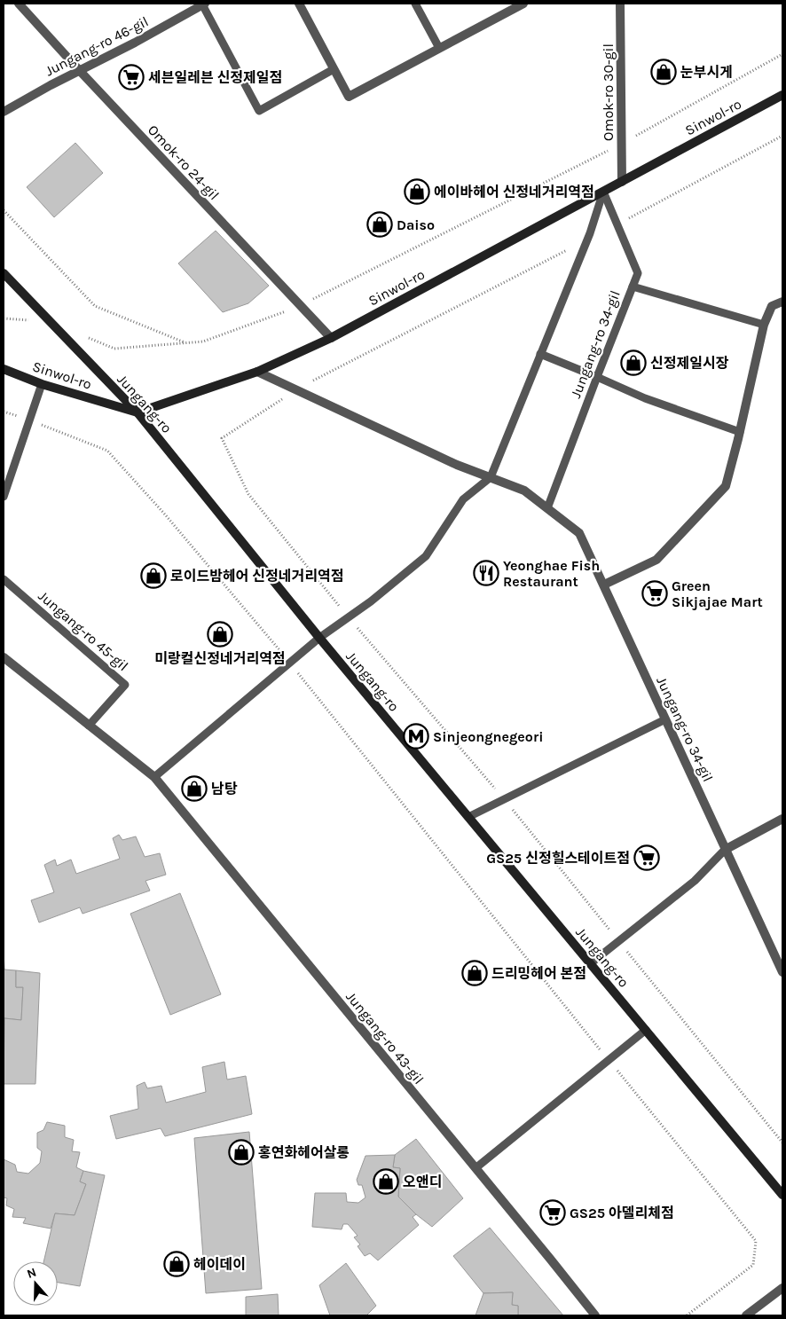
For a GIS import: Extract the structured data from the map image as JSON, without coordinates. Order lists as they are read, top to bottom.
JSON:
{
  "streets": {
    "main road": ["Sinwol-ro", "Jungang-ro"],
    "street": [
      "Jungang-ro 46-gil",
      "Omok-ro 30-gil",
      "Omok-ro 24-gil",
      "Jungang-ro 34-gil",
      "Jungang-ro 43-gil"
    ],
    "lane": ["Jungang-ro 45-gil"]
  },
  "crossings": [
    ["Jungang-ro 46-gil", "Omok-ro 24-gil"],
    ["Omok-ro 30-gil", "Sinwol-ro"],
    ["Sinwol-ro", "Omok-ro 24-gil"],
    ["Sinwol-ro", "Jungang-ro 34-gil"],
    ["Sinwol-ro", "Jungang-ro"]
  ],
  "places": {
    "shop": [
      "눈부시게",
      "에이바헤어 신정네거리역점",
      "Daiso",
      "신정제일시장",
      "로이드밤헤어 신정네거리역점",
      "미랑컬신정네거리역점",
      "남탕",
      "드리밍헤어 본점",
      "홍연화헤어살롱",
      "오앤디",
      "헤이데이"
    ],
    "supermarket": [
      "세븐일레븐 신정제일점",
      "Green Sikjajae Mart",
      "GS25 신정힐스테이트점",
      "GS25 아델리체점"
    ],
    "restaurant": ["Yeonghae Fish Restaurant"],
    "metro station": ["Sinjeongnegeori"]
  },
  "north": "top"
}
